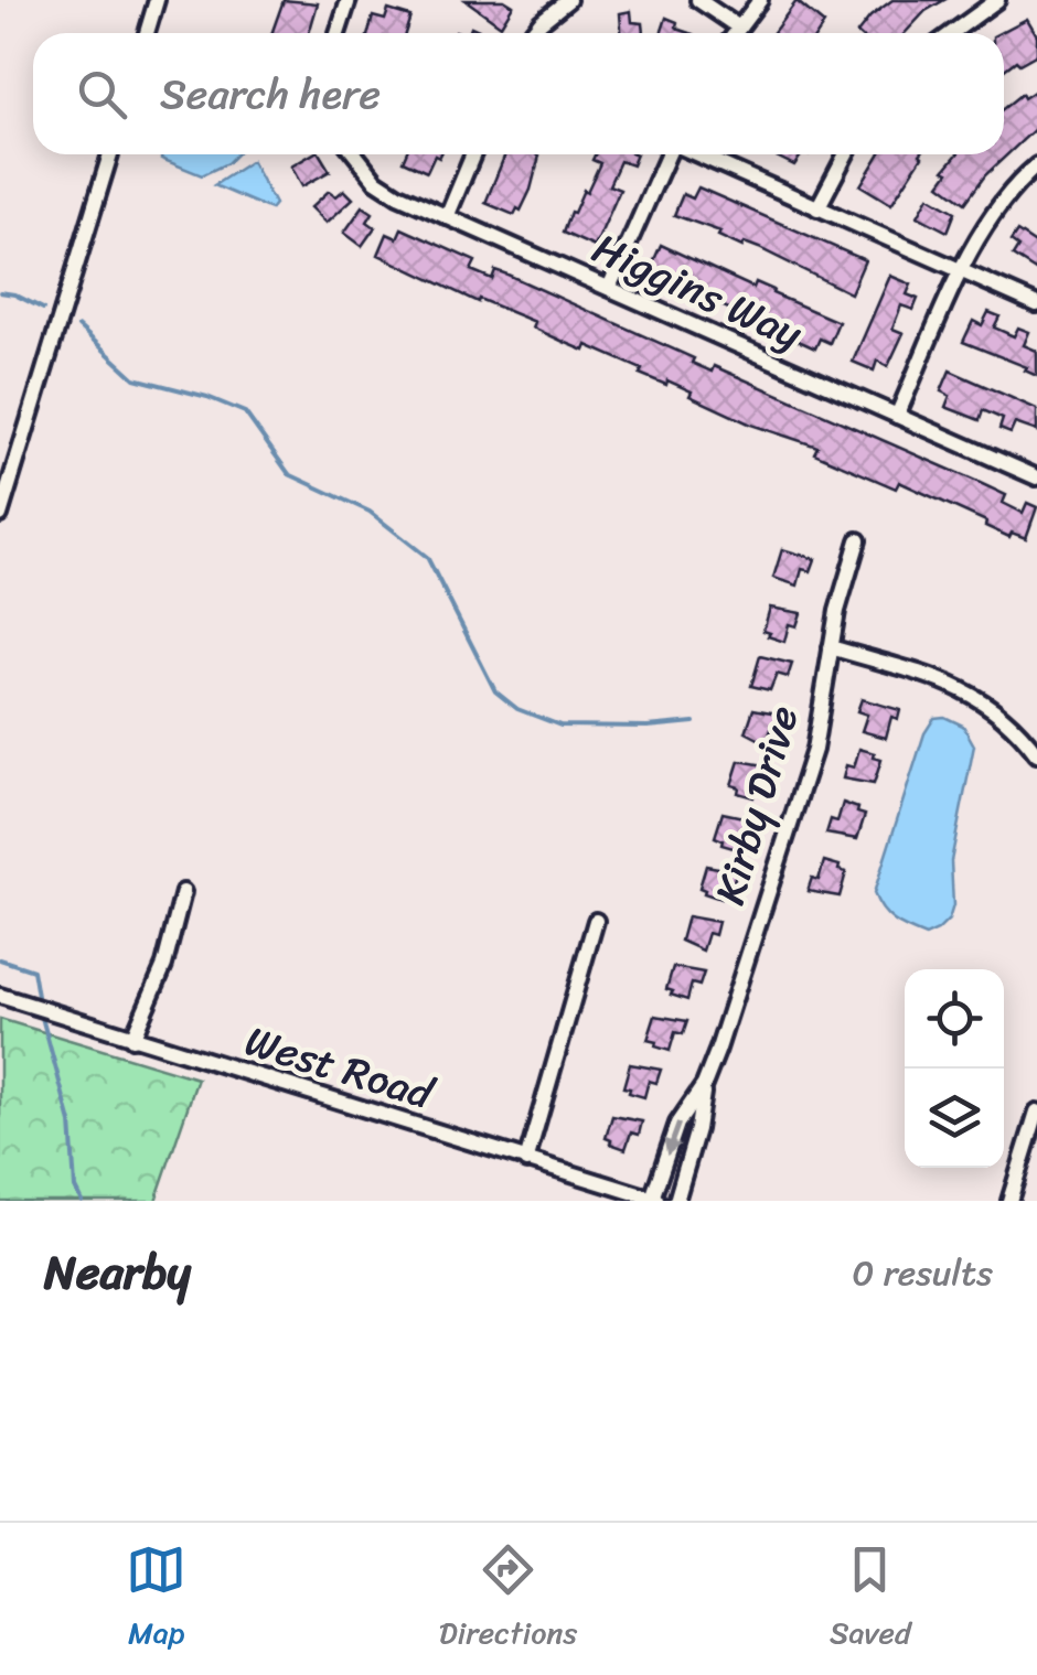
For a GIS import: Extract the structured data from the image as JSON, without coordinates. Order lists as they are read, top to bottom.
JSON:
{
  "streets": {
    "street": ["Higgins Way", "Kirby Drive", "West Road"]
  },
  "crossings": [
    ["Kirby Drive", "West Road"]
  ],
  "page": {
    "search": "Search here",
    "heading": ["Nearby", "0 results"],
    "nav": ["Map", "Directions", "Saved"]
  }
}
